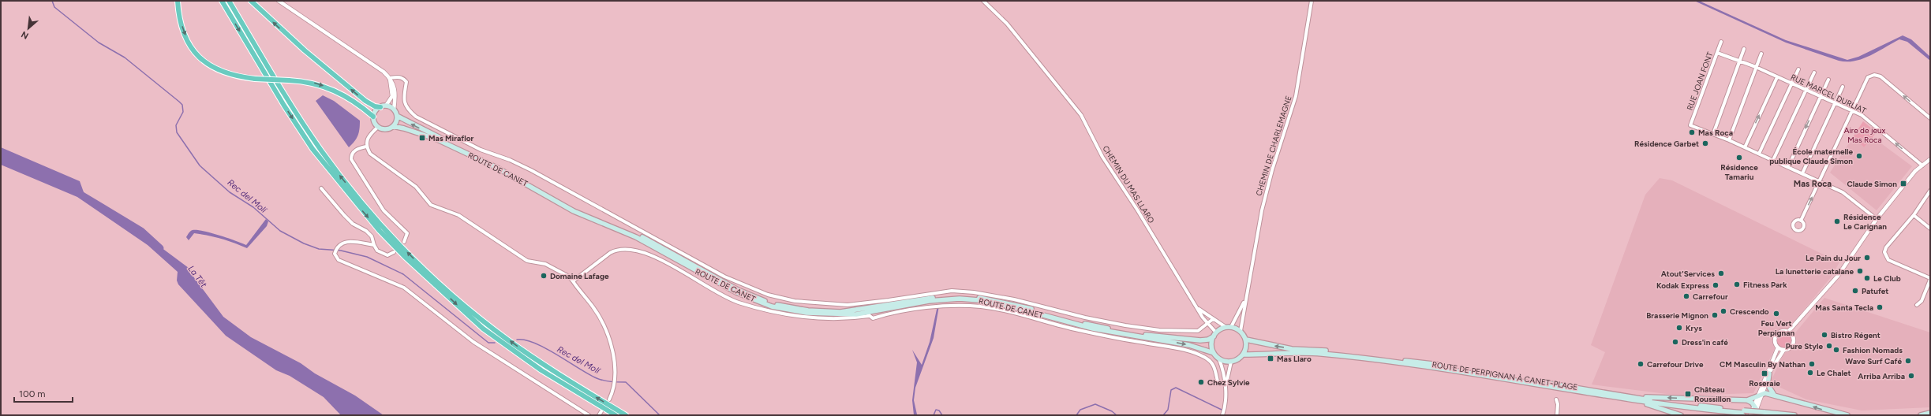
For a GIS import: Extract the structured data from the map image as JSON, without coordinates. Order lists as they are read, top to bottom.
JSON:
{
  "streets": {
    "main road": ["ROUTE DE CANET", "ROUTE DE PERPIGNAN À CANET-PLAGE"],
    "street": [
      "RUE JOAN FONT",
      "RUE MARCEL DURLIAT",
      "CHEMIN DE CHARLEMAGNE",
      "CHEMIN DU MAS LLARO"
    ]
  },
  "crossings": [
    ["RUE JOAN FONT", "RUE MARCEL DURLIAT"],
    ["CHEMIN DE CHARLEMAGNE", "ROUTE DE CANET"],
    ["CHEMIN DE CHARLEMAGNE", "CHEMIN DU MAS LLARO"],
    ["CHEMIN DE CHARLEMAGNE", "ROUTE DE PERPIGNAN À CANET-PLAGE"],
    ["ROUTE DE CANET", "CHEMIN DU MAS LLARO"],
    ["ROUTE DE CANET", "ROUTE DE PERPIGNAN À CANET-PLAGE"],
    ["CHEMIN DU MAS LLARO", "ROUTE DE PERPIGNAN À CANET-PLAGE"]
  ],
  "one_way": ["RUE MARCEL DURLIAT"],
  "districts": ["Mas Roca"],
  "water": ["Rec del Molí", "La Têt"],
  "parks": ["Aire de jeux Mas Roca"],
  "places": {
    "other": [
      "Mas Roca",
      "Résidence Garbet",
      "École maternelle publique Claude Simon",
      "Résidence Tamariu",
      "Résidence Le Carignan",
      "Le Pain du Jour",
      "La lunetterie catalane",
      "Atout'Services",
      "Domaine Lafage",
      "Le Club",
      "Fitness Park",
      "Kodak Express",
      "Patufet",
      "Carrefour",
      "Mas Santa Tecla",
      "Crescendo",
      "Feu Vert Perpignan",
      "Brasserie Mignon",
      "Krys",
      "Bistro Régent",
      "Dress'in café",
      "Pure Style",
      "Fashion Nomads",
      "Wave Surf Café",
      "Carrefour Drive",
      "CM Masculin By Nathan",
      "Le Chalet",
      "Arriba Arriba",
      "Chez Sylvie"
    ],
    "transit": [
      "Mas Miraflor",
      "Claude Simon",
      "Mas Llaro",
      "Roseraie",
      "Château Roussillon"
    ]
  },
  "scale_bar": "100 m",
  "north": "bottom left"
}
